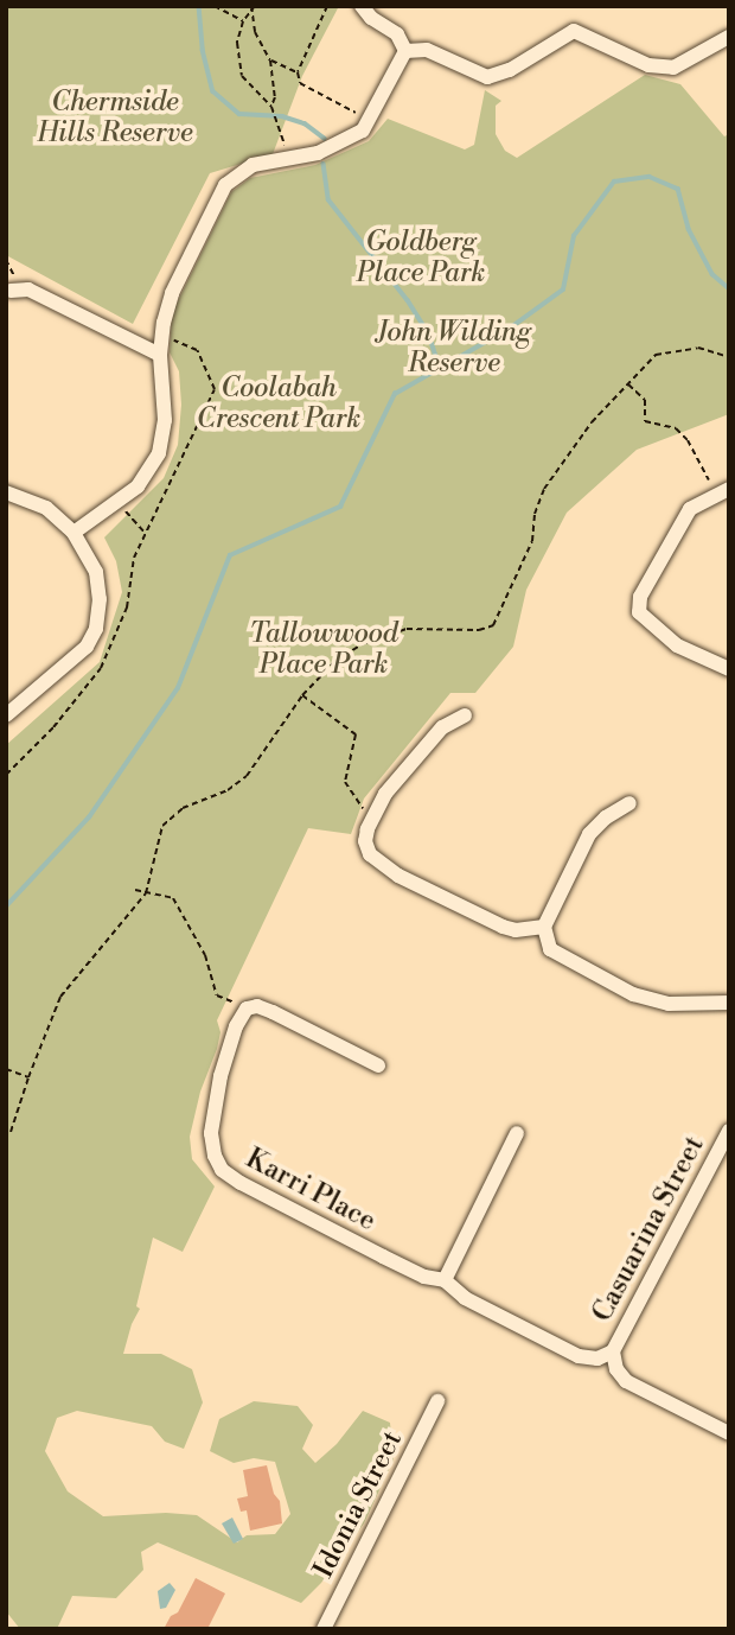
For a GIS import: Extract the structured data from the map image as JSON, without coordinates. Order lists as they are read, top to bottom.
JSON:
{
  "streets": {
    "street": ["Karri Place", "Casuarina Street", "Idonia Street"]
  },
  "crossings": [
    ["Karri Place", "Casuarina Street"]
  ],
  "parks": [
    "Chermside Hills Reserve",
    "Goldberg Place Park",
    "John Wilding Reserve",
    "Coolabah Crescent Park",
    "Tallowwood Place Park"
  ]
}
